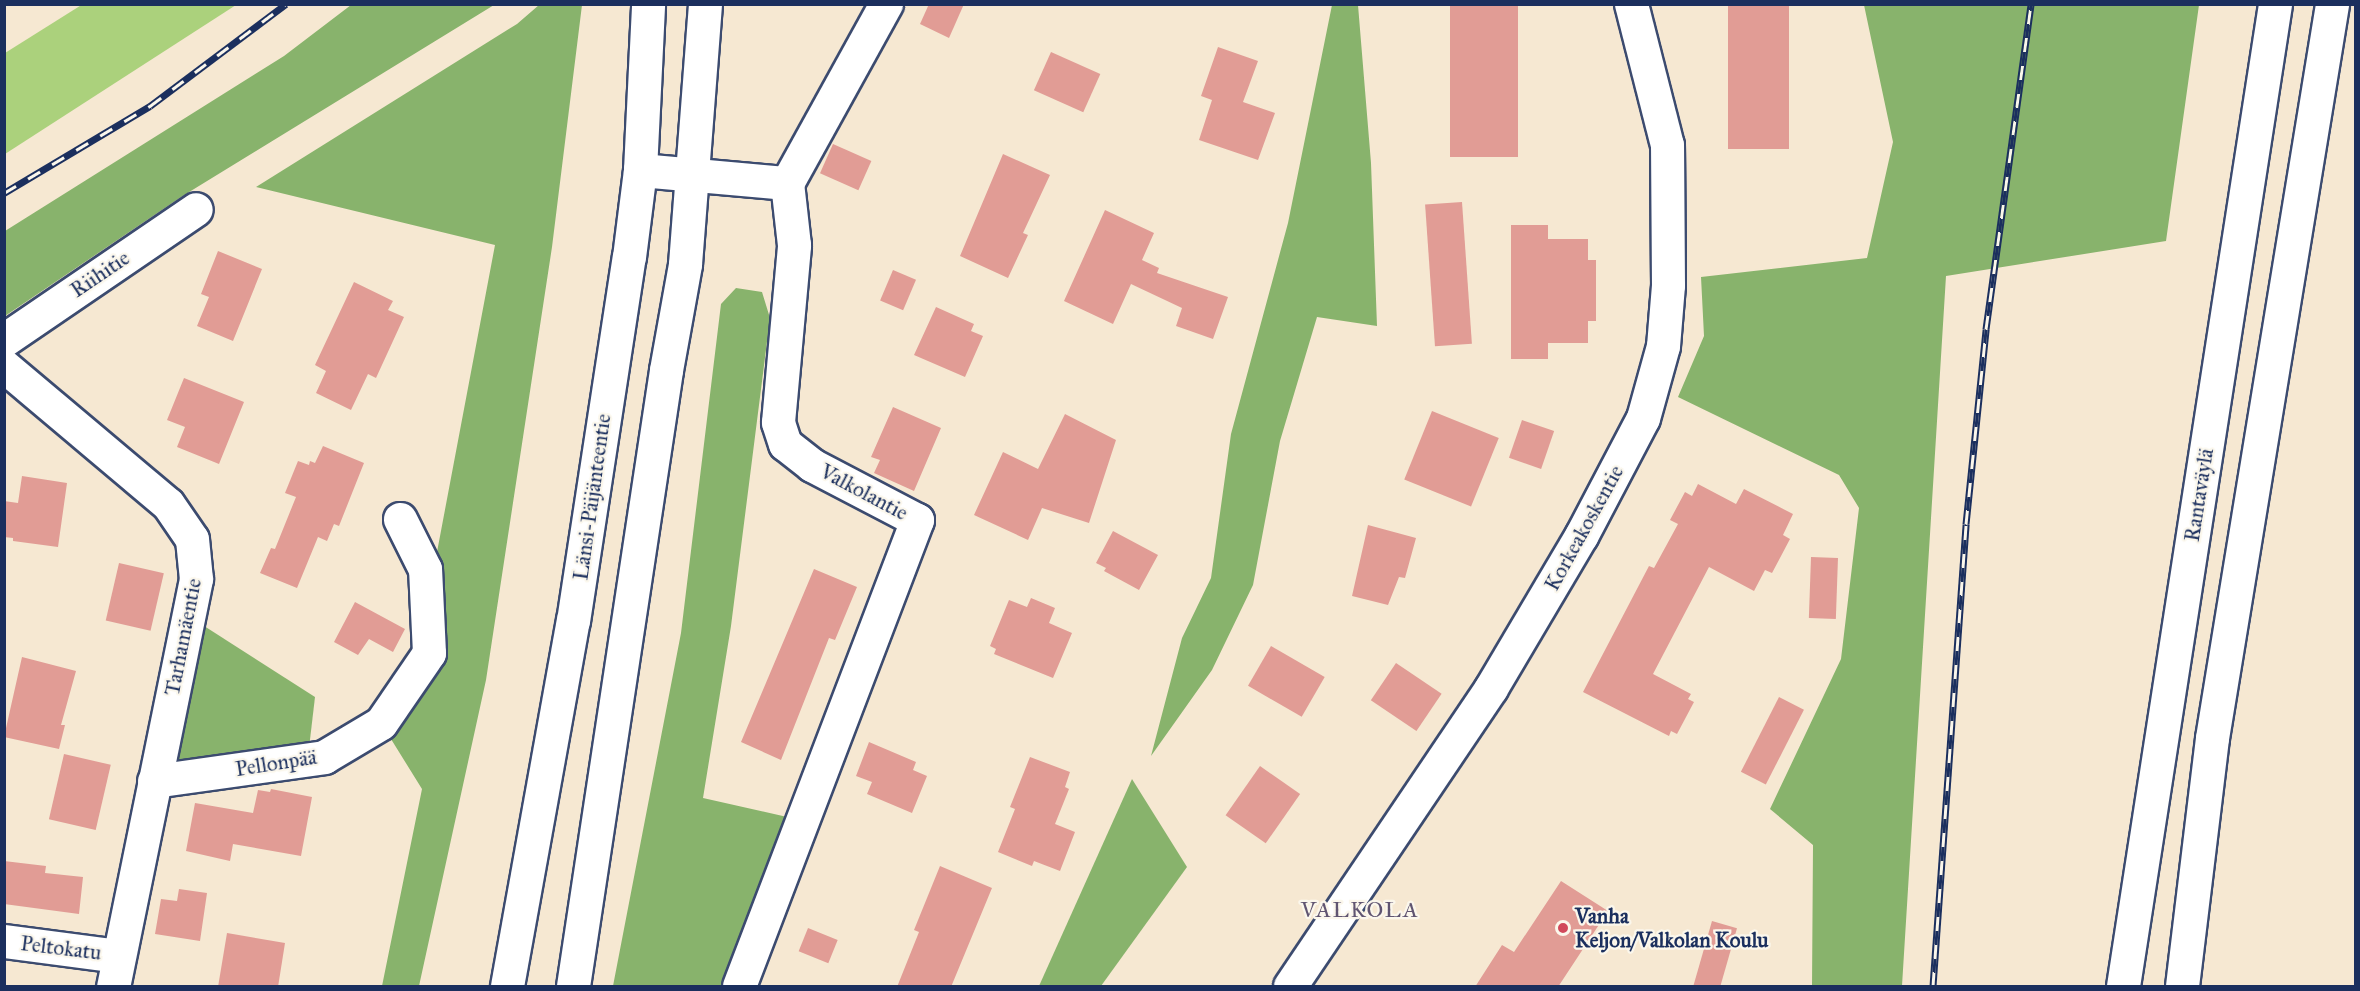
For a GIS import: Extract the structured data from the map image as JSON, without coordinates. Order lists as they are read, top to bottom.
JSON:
{
  "streets": {
    "main road": [
      "Riihitie",
      "Valkolantie",
      "Rantaväylä",
      "Länsi-Päijänteentie",
      "Korkeakoskentie",
      "Tarhamäentie",
      "Pellonpää",
      "Peltokatu"
    ]
  },
  "crossings": [
    ["Tarhamäentie", "Pellonpää"],
    ["Tarhamäentie", "Peltokatu"]
  ],
  "districts": ["VALKOLA"],
  "places": ["Vanha Keljon/Valkolan Koulu"]
}
